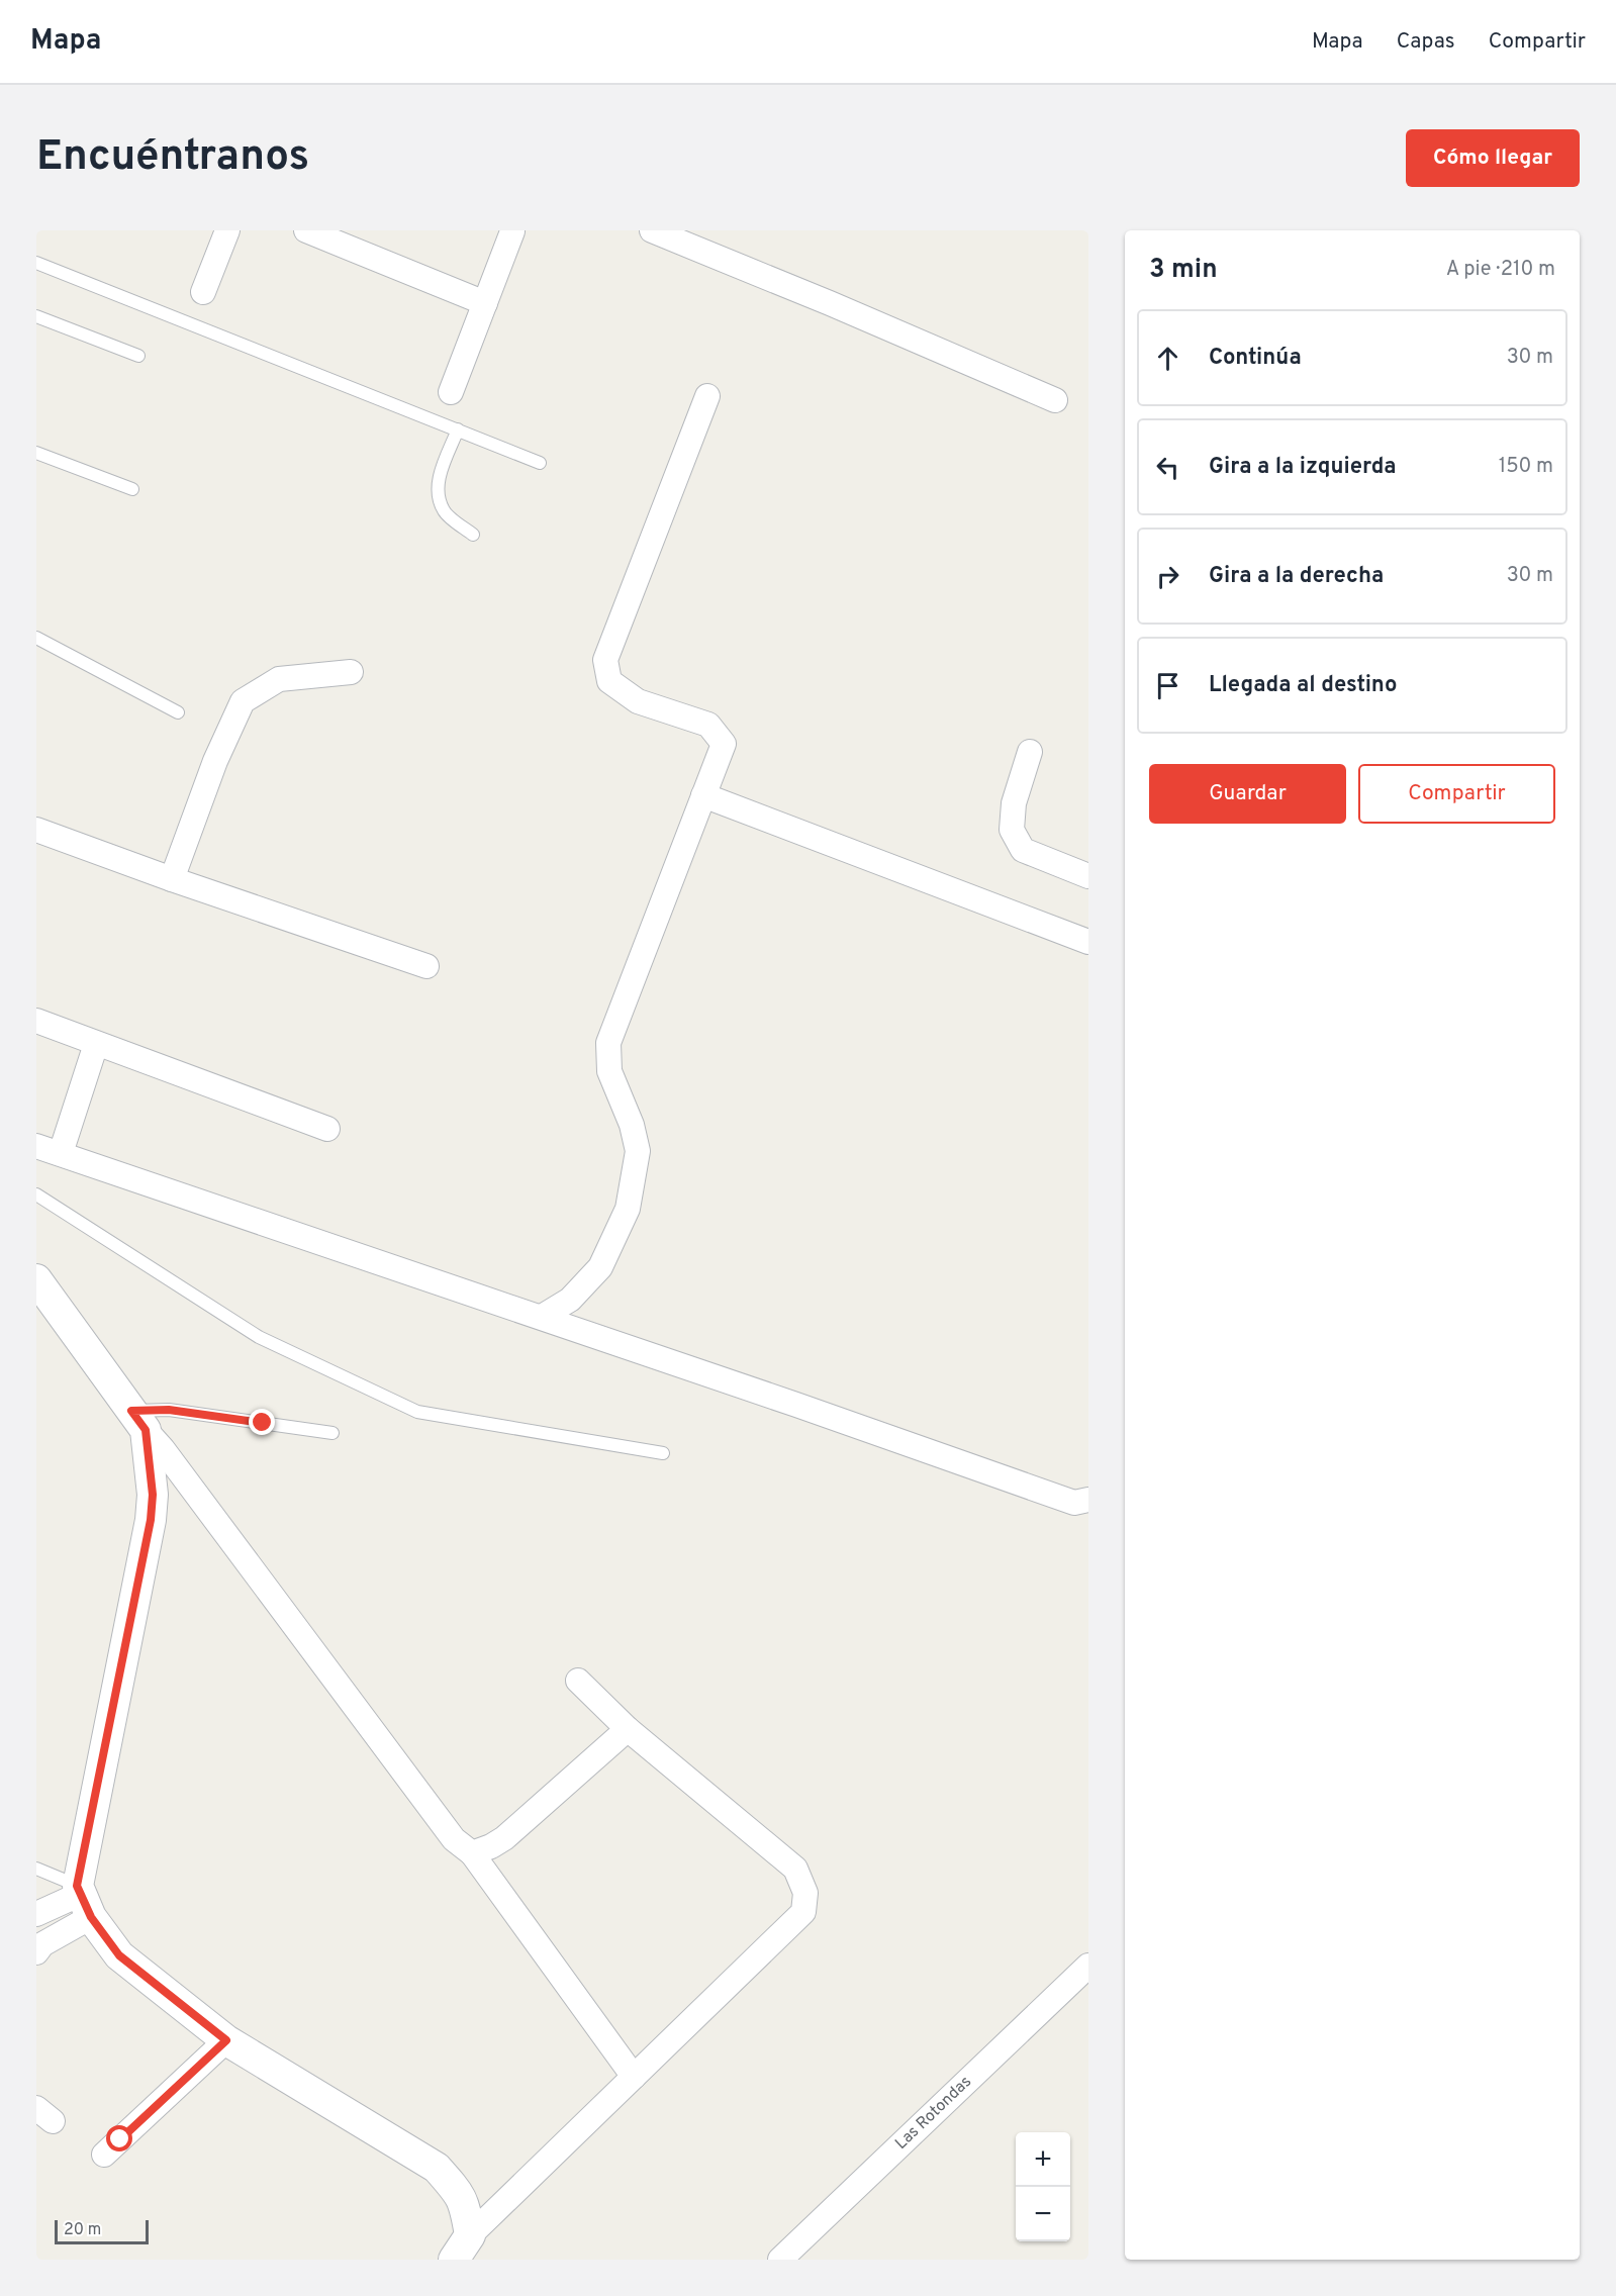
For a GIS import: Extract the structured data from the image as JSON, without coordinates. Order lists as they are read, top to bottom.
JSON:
{
  "streets": {
    "street": ["Las Rotondas"]
  },
  "scale_bar": "20 m",
  "page": {
    "header": "Mapa",
    "nav": ["Mapa", "Capas", "Compartir"],
    "buttons": [
      "Cómo llegar",
      ["Guardar", "Compartir"]
    ],
    "title": "Encuéntranos",
    "heading": ["3 min", "A pie · 210 m"],
    "list": [
      ["Continúa", "30 m"],
      ["Gira a la izquierda", "150 m"],
      ["Gira a la derecha", "30 m"],
      "Llegada al destino"
    ],
    "map_buttons": ["+", "−"],
    "scale": "20 m"
  }
}
